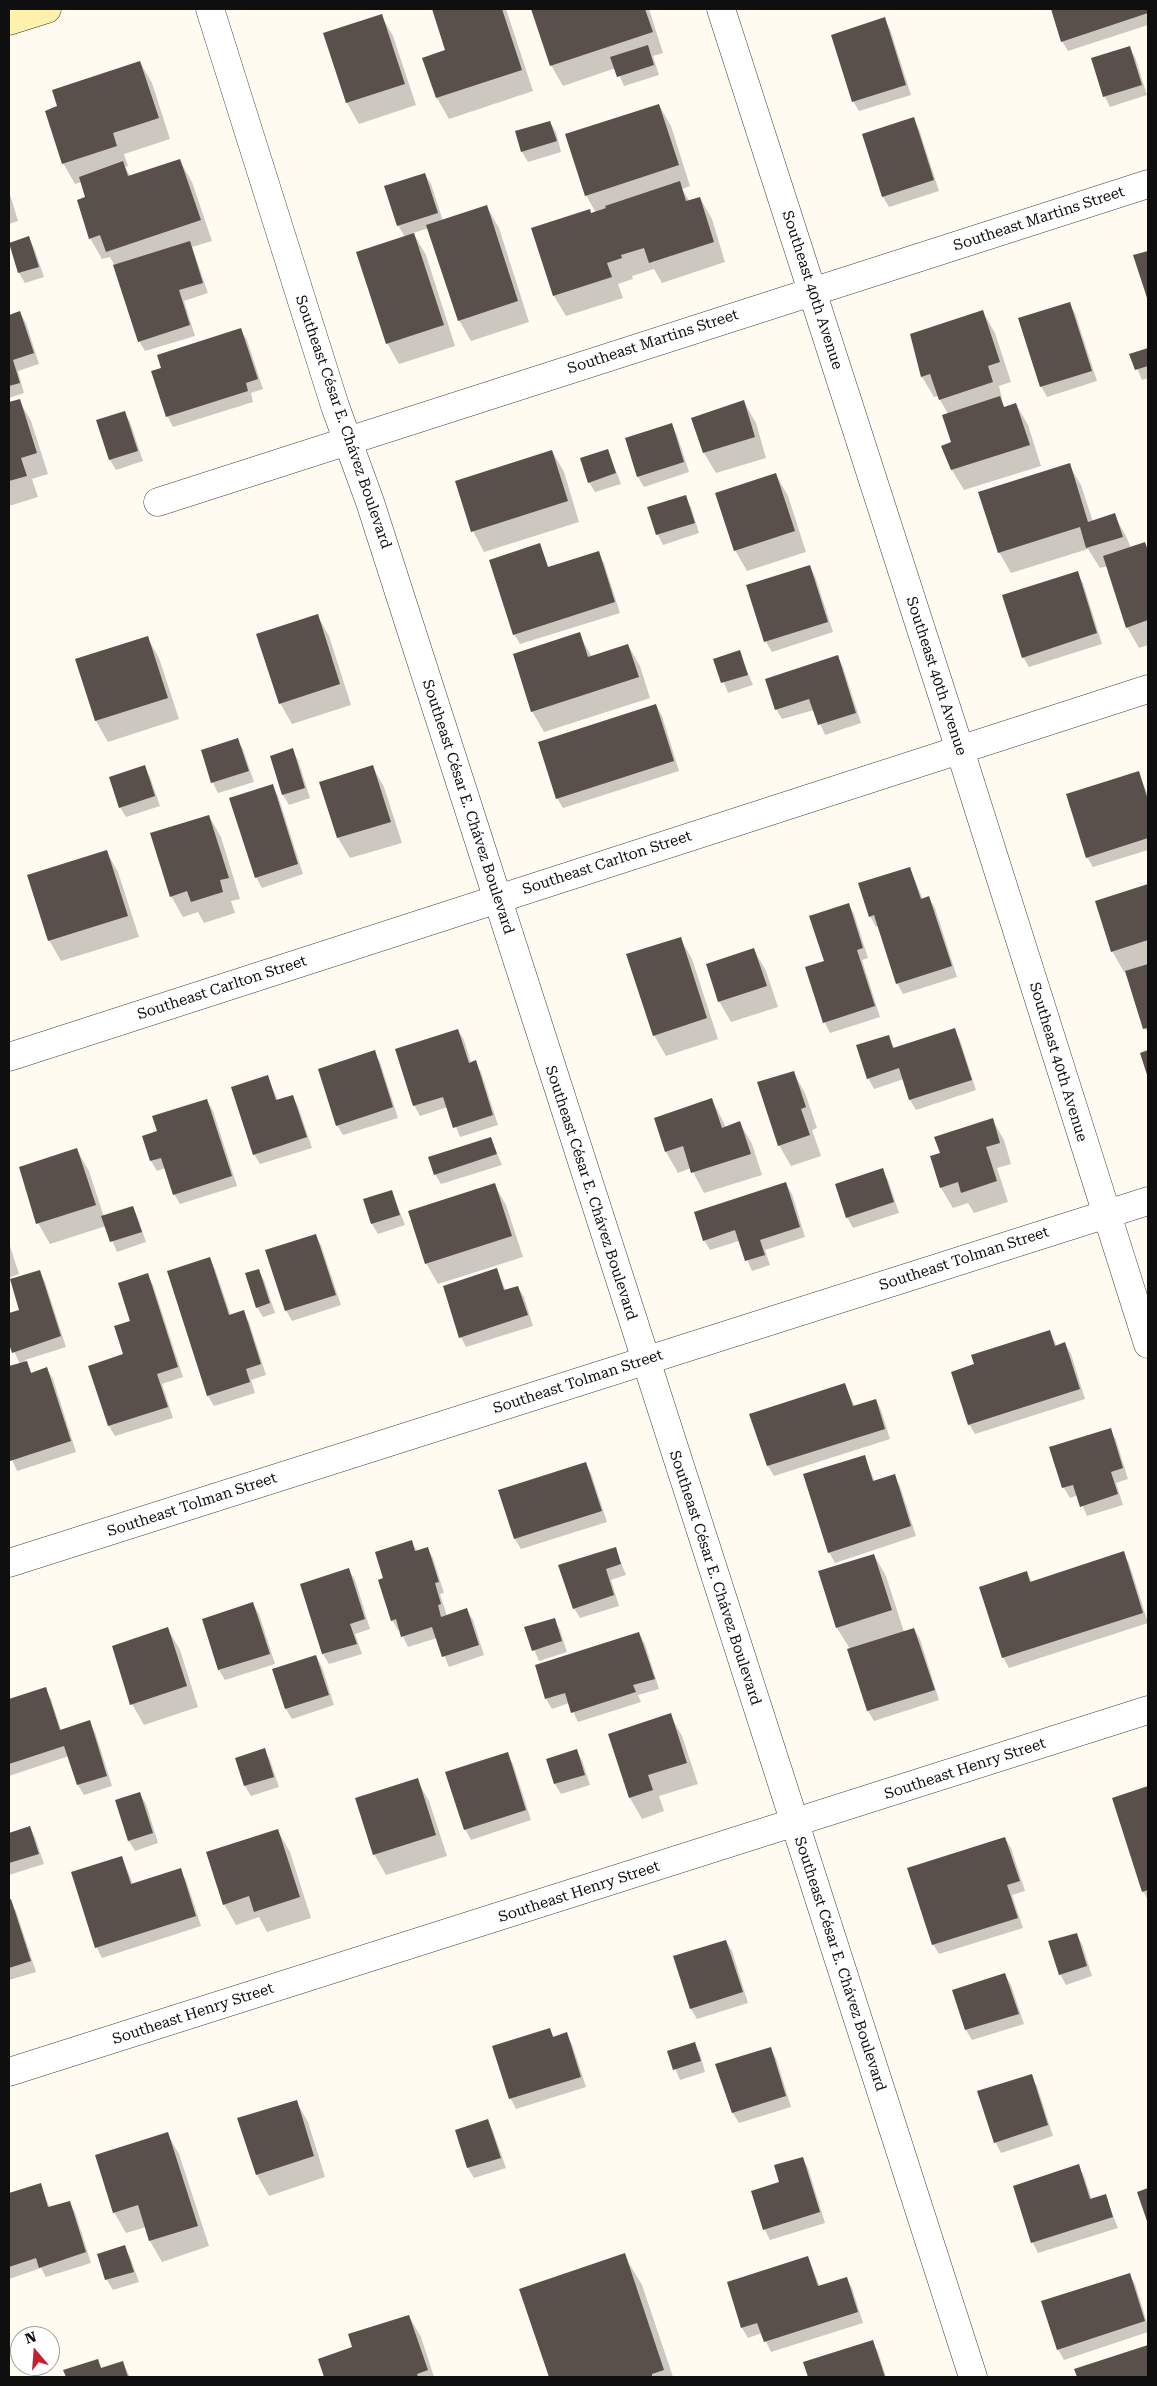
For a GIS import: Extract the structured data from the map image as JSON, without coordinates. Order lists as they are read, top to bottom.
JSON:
{
  "streets": {
    "street": [
      "Southeast Martins Street",
      "Southeast 40th Avenue",
      "Southeast César E. Chávez Boulevard",
      "Southeast Carlton Street",
      "Southeast Tolman Street",
      "Southeast Henry Street"
    ]
  },
  "crossings": [
    ["Southeast Martins Street", "Southeast 40th Avenue"],
    ["Southeast Martins Street", "Southeast César E. Chávez Boulevard"],
    ["Southeast 40th Avenue", "Southeast Carlton Street"],
    ["Southeast 40th Avenue", "Southeast Tolman Street"],
    ["Southeast César E. Chávez Boulevard", "Southeast Carlton Street"],
    ["Southeast César E. Chávez Boulevard", "Southeast Tolman Street"],
    ["Southeast César E. Chávez Boulevard", "Southeast Henry Street"]
  ],
  "north": "top"
}
